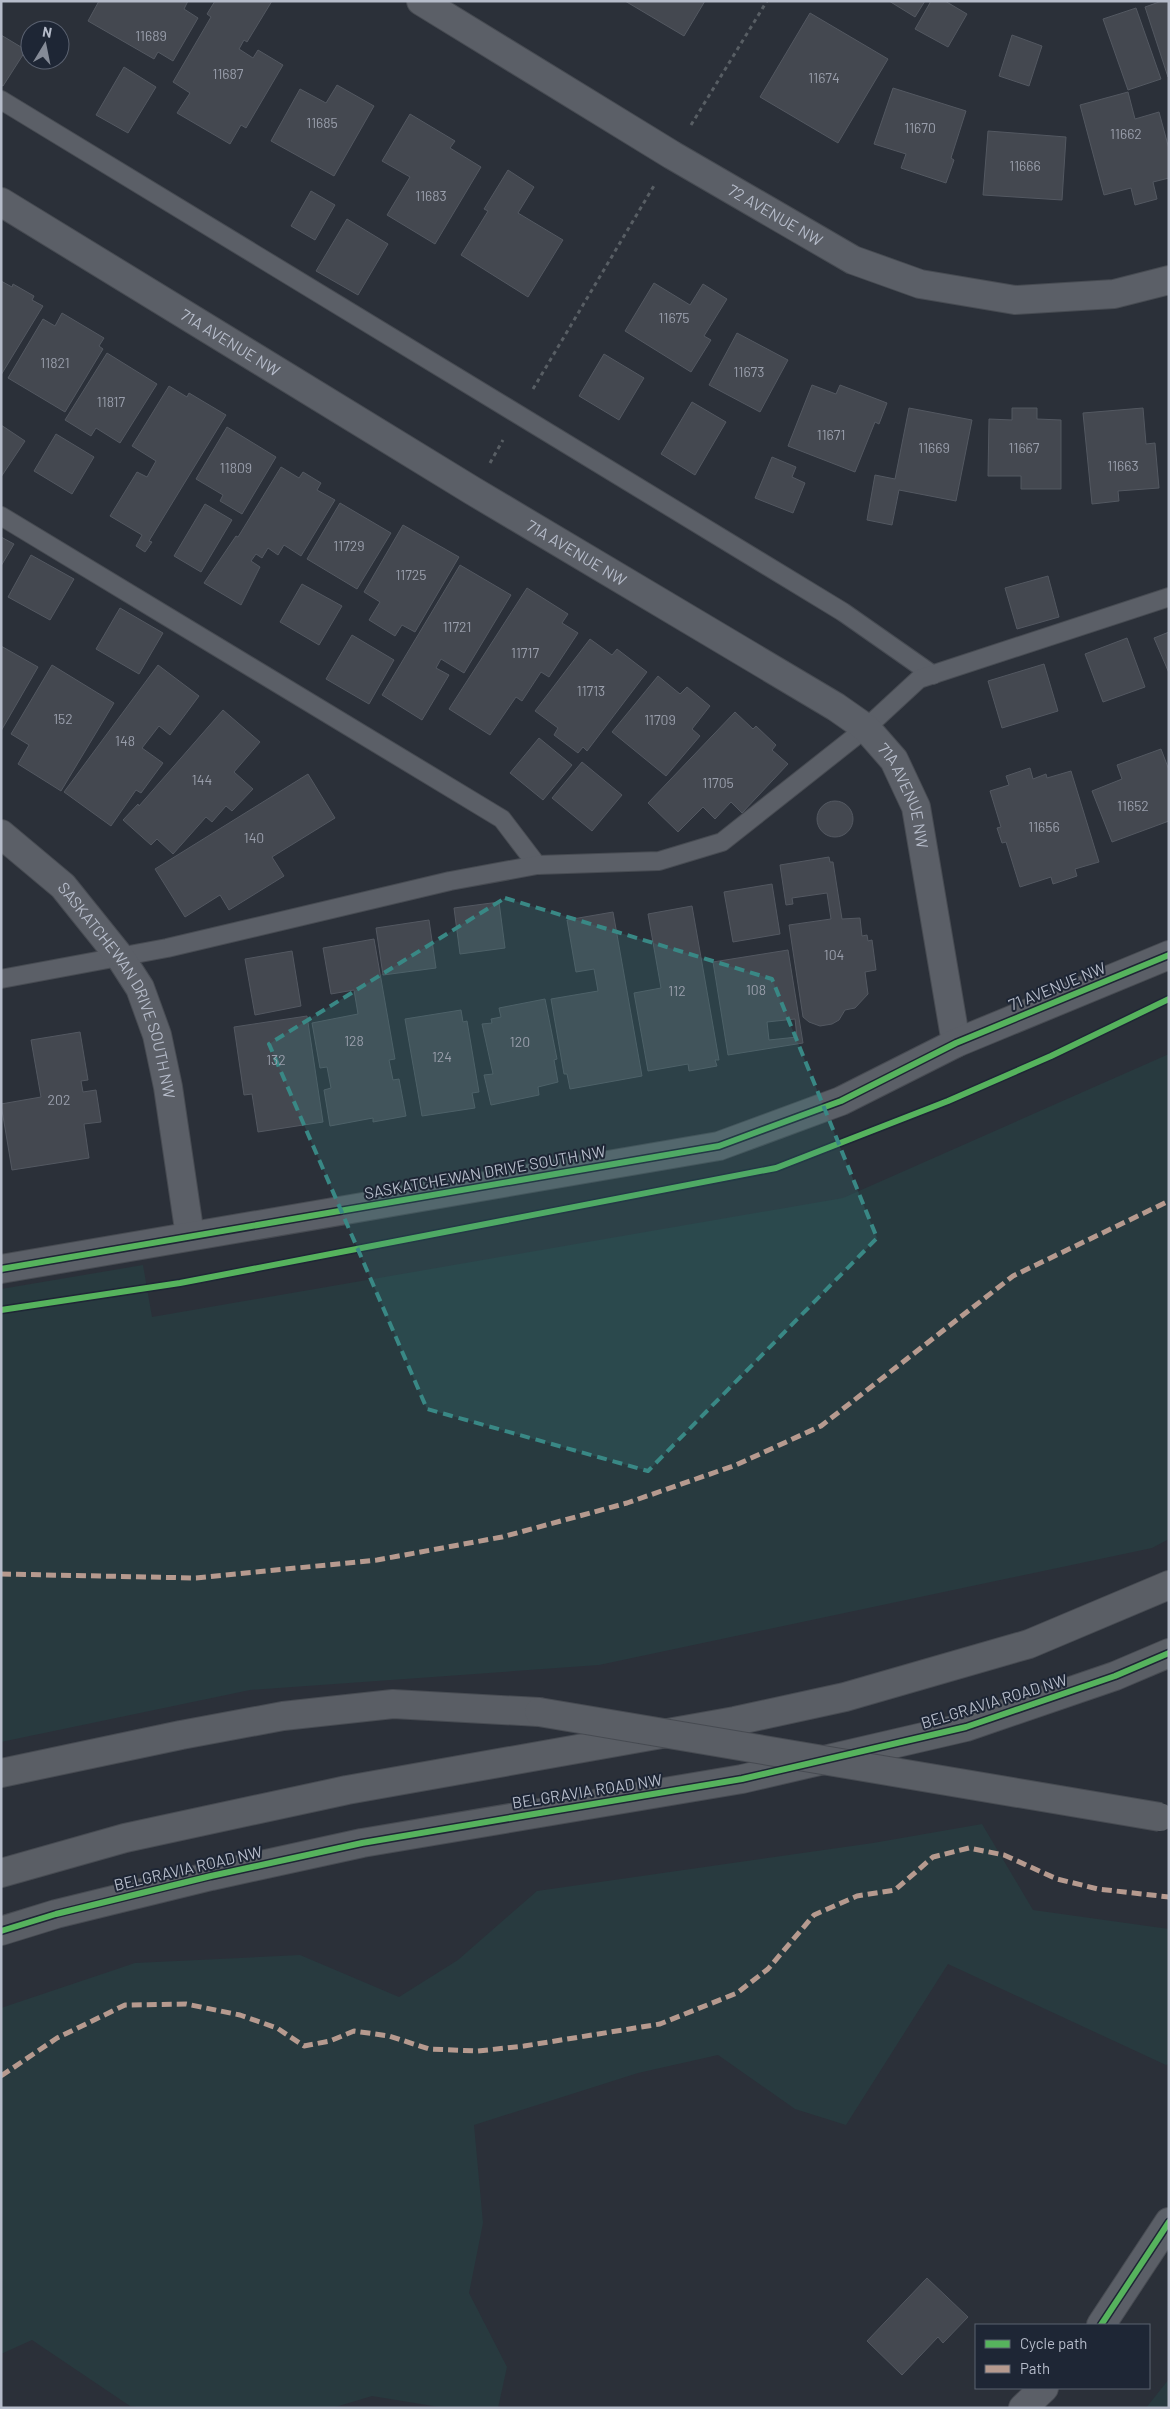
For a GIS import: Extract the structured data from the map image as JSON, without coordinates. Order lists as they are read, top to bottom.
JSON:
{
  "streets": {
    "main road": ["BELGRAVIA ROAD NW"],
    "street": [
      "72 AVENUE NW",
      "71A AVENUE NW",
      "71 AVENUE NW",
      "SASKATCHEWAN DRIVE SOUTH NW"
    ]
  },
  "crossings": [
    ["71A AVENUE NW", "71 AVENUE NW"],
    ["71A AVENUE NW", "SASKATCHEWAN DRIVE SOUTH NW"],
    ["71 AVENUE NW", "SASKATCHEWAN DRIVE SOUTH NW"]
  ],
  "house_numbers": [
    "11689",
    "11687",
    "11674",
    "11685",
    "11670",
    "11662",
    "11666",
    "11683",
    "11675",
    "11821",
    "11673",
    "11817",
    "11671",
    "11669",
    "11667",
    "11663",
    "11809",
    "11729",
    "11725",
    "11721",
    "11717",
    "11713",
    "152",
    "11709",
    "148",
    "144",
    "11705",
    "11652",
    "11656",
    "140",
    "104",
    "108",
    "112",
    "128",
    "120",
    "124",
    "132",
    "202"
  ],
  "legend": ["Cycle path", "Path"],
  "north": "top"
}
